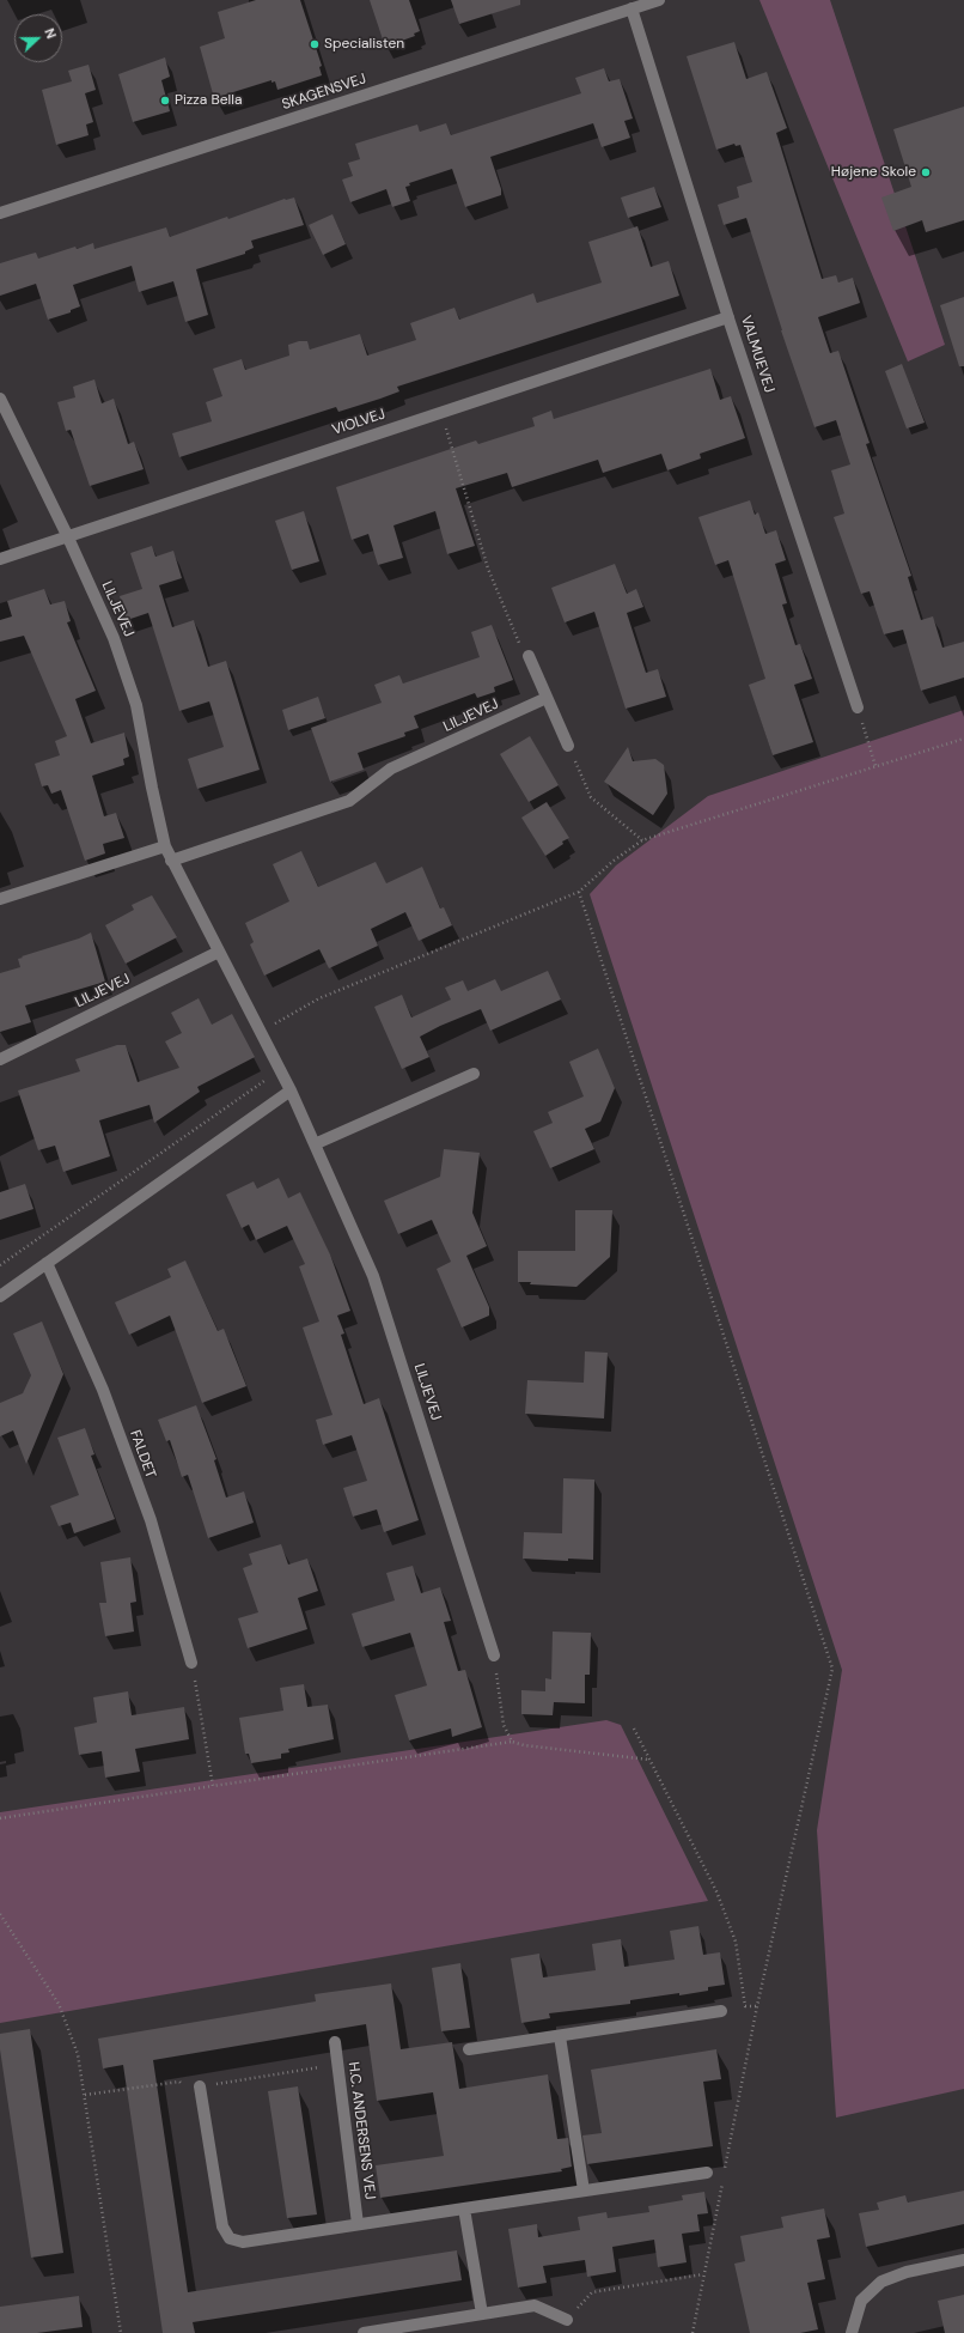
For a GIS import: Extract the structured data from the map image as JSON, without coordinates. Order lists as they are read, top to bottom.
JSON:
{
  "streets": {
    "street": [
      "SKAGENSVEJ",
      "VALMUEVEJ",
      "VIOLVEJ",
      "LILJEVEJ",
      "FALDET",
      "H.C. ANDERSENS VEJ"
    ]
  },
  "crossings": [
    ["SKAGENSVEJ", "VALMUEVEJ"],
    ["VALMUEVEJ", "VIOLVEJ"],
    ["VIOLVEJ", "LILJEVEJ"]
  ],
  "places": ["Specialisten", "Pizza Bella", "Højene Skole"],
  "north": "right"
}
